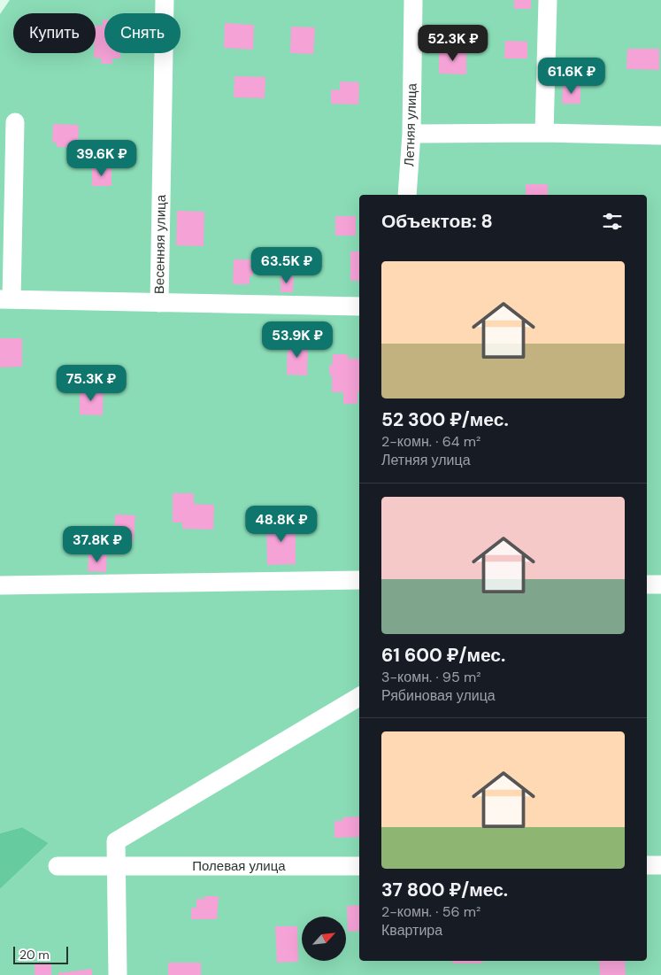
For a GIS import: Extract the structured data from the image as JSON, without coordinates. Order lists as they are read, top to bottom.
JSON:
{
  "streets": {
    "street": ["Летняя улица", "Весенняя улица", "Полевая улица"]
  },
  "scale_bar": "20 m",
  "north": "top right",
  "page": {
    "chip": ["Купить", "Снять"],
    "price": [
      "52.3K ₽",
      "61.6K ₽",
      "39.6K ₽",
      "63.5K ₽",
      "53.9K ₽",
      "75.3K ₽",
      "48.8K ₽",
      "37.8K ₽"
    ],
    "heading": "Объектов: 8",
    "list": [
      {
        "name": "52 300 ₽/мес.",
        "note": "2-комн. · 64 m² · Летняя улица"
      },
      {
        "name": "61 600 ₽/мес.",
        "note": "3-комн. · 95 m² · Рябиновая улица"
      },
      {
        "name": "37 800 ₽/мес.",
        "note": "2-комн. · 56 m² · Квартира"
      }
    ],
    "scale": "20 m"
  }
}
